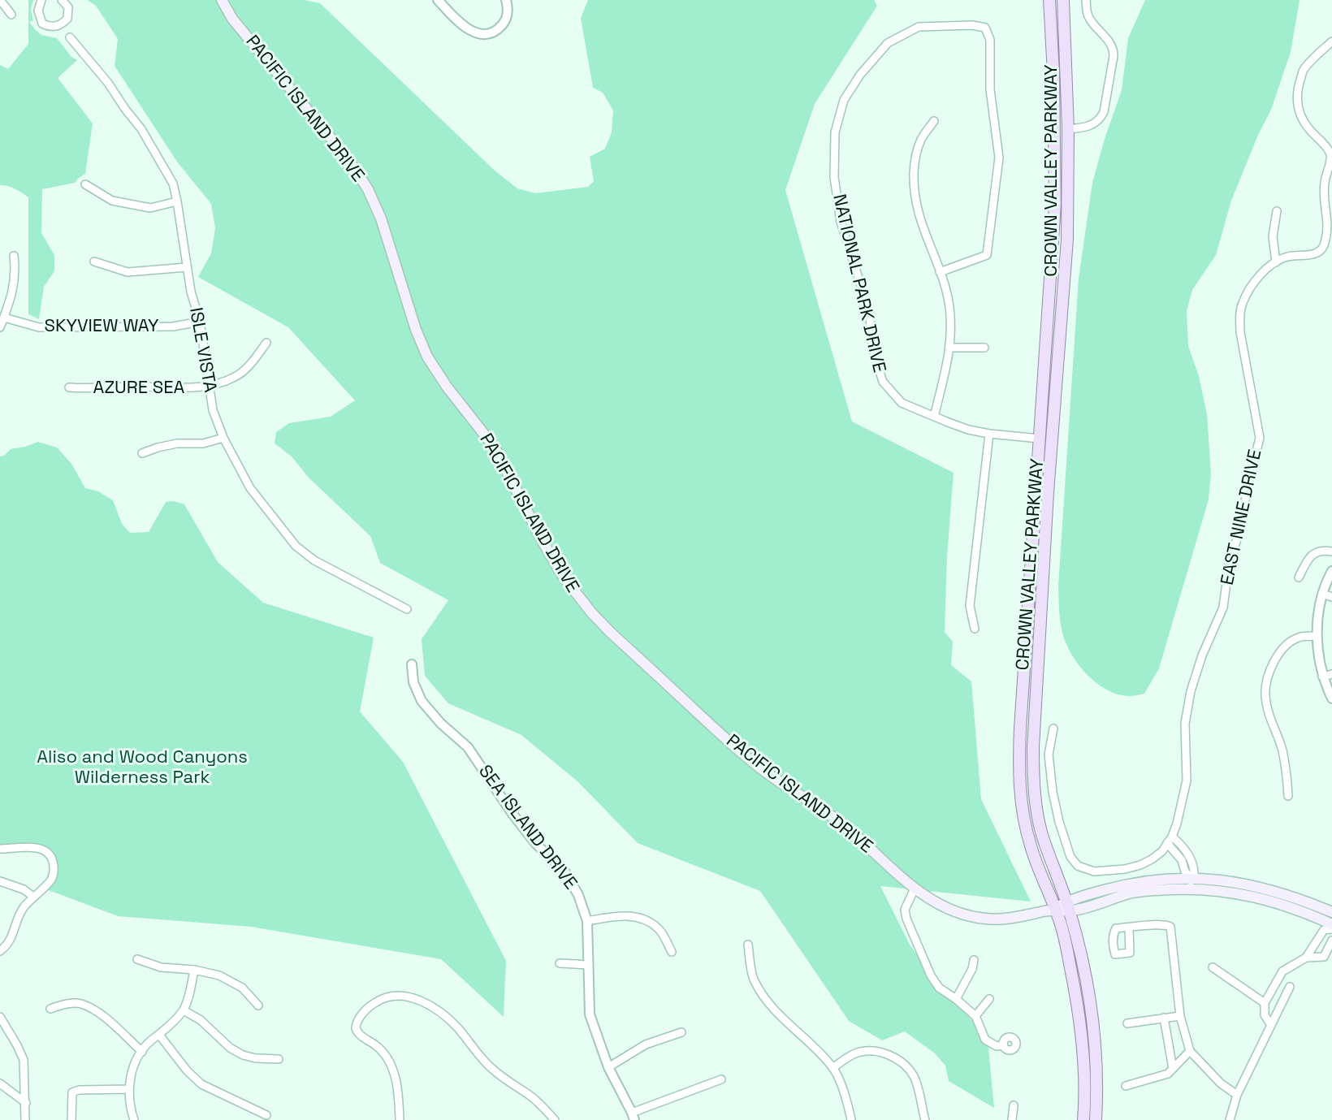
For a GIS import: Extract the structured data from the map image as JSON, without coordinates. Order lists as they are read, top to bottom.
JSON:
{
  "streets": {
    "main road": ["PACIFIC ISLAND DRIVE", "CROWN VALLEY PARKWAY"],
    "street": [
      "NATIONAL PARK DRIVE",
      "SKYVIEW WAY",
      "ISLE VISTA",
      "AZURE SEA",
      "EAST NINE DRIVE",
      "SEA ISLAND DRIVE"
    ]
  },
  "crossings": [
    ["PACIFIC ISLAND DRIVE", "CROWN VALLEY PARKWAY"],
    ["CROWN VALLEY PARKWAY", "NATIONAL PARK DRIVE"],
    ["SKYVIEW WAY", "ISLE VISTA"],
    ["ISLE VISTA", "AZURE SEA"]
  ],
  "parks": ["Aliso and Wood Canyons Wilderness Park"]
}
